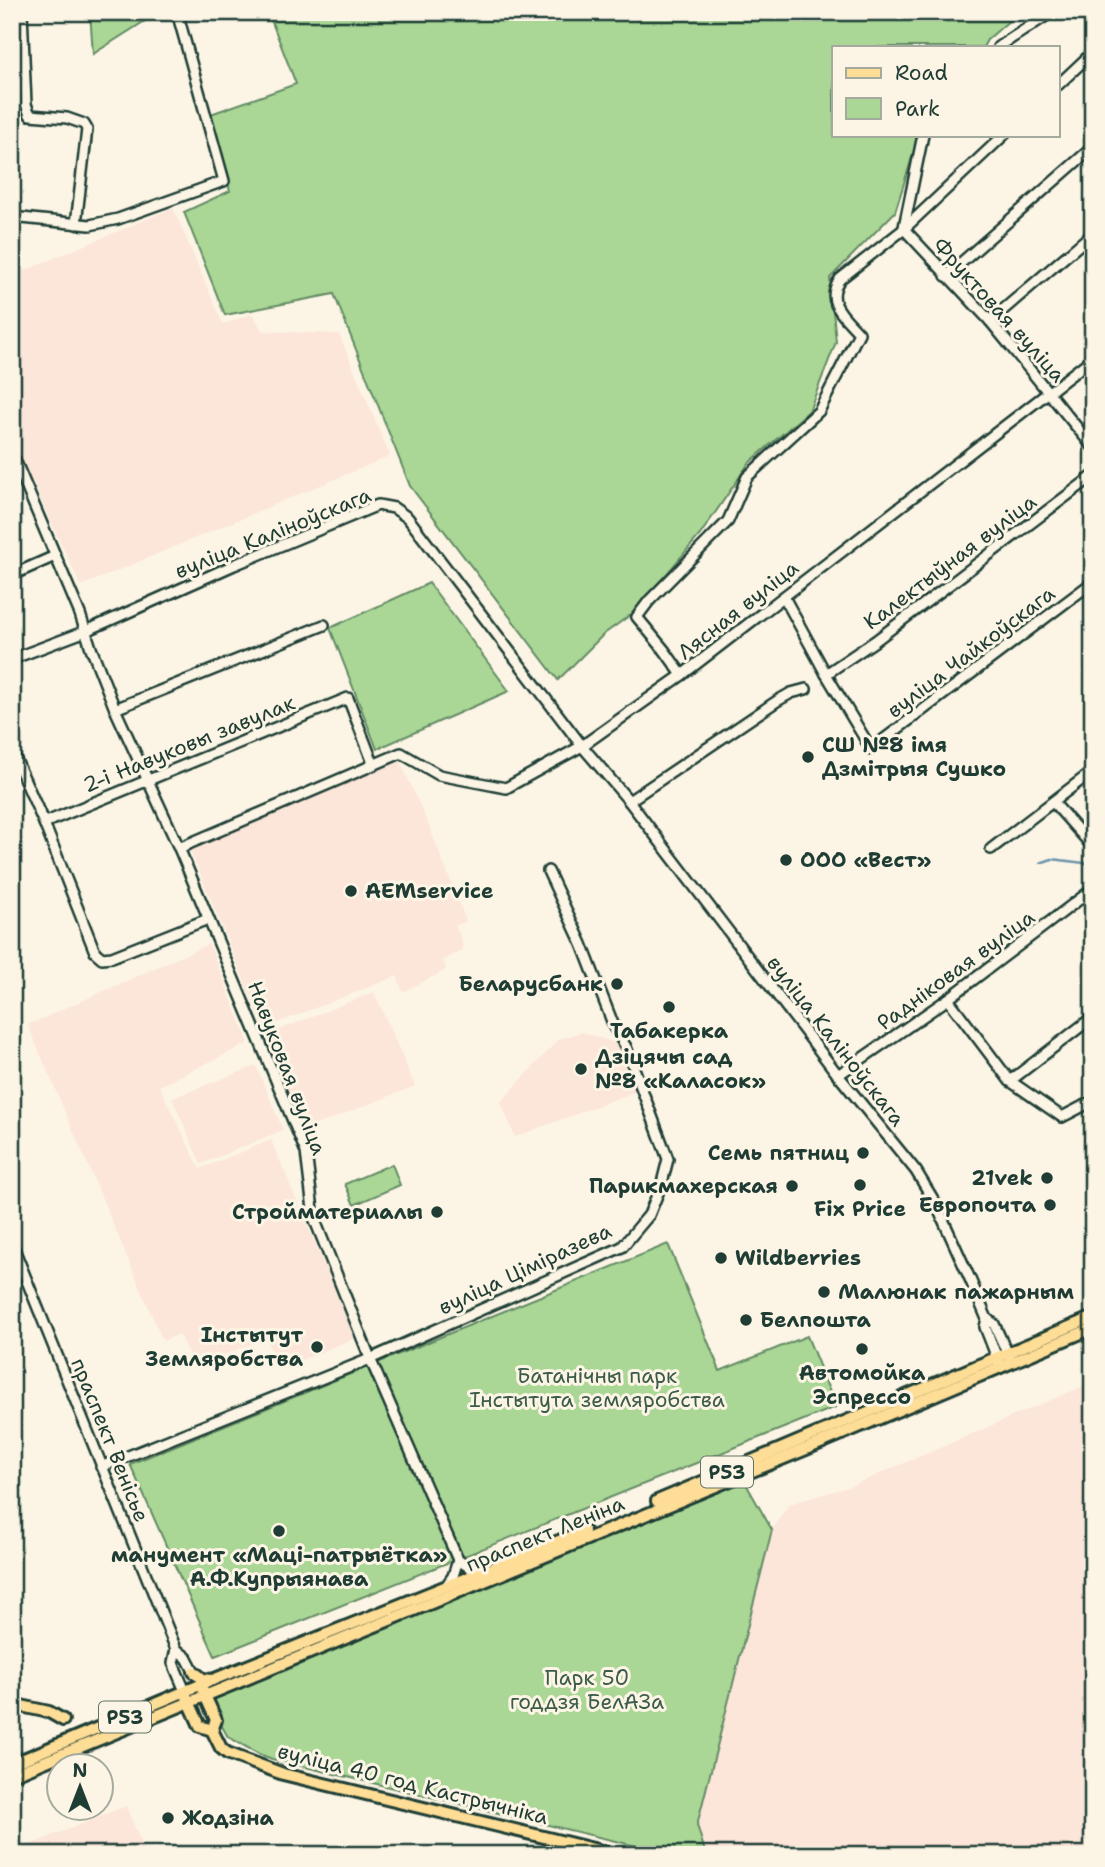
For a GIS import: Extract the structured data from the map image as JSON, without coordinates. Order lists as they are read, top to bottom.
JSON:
{
  "streets": {
    "main road": ["Р53", "праспект Леніна", "вуліца 40 год Кастрычніка"],
    "street": [
      "Фруктовая вуліца",
      "вуліца Каліноўскага",
      "Калектыўная вуліца",
      "Лясная вуліца",
      "вуліца Чайкоўскага",
      "2-і Навуковы завулак",
      "Радніковая вуліца",
      "Навуковая вуліца",
      "вуліца Ціміразева",
      "праспект Венісье"
    ]
  },
  "crossings": [
    ["Фруктовая вуліца", "Лясная вуліца"],
    ["вуліца Каліноўскага", "Лясная вуліца"],
    ["вуліца Каліноўскага", "Радніковая вуліца"],
    ["вуліца Каліноўскага", "Навуковая вуліца"],
    ["вуліца Каліноўскага", "праспект Леніна"],
    ["Калектыўная вуліца", "вуліца Чайкоўскага"],
    ["Лясная вуліца", "2-і Навуковы завулак"],
    ["Лясная вуліца", "Навуковая вуліца"],
    ["2-і Навуковы завулак", "Навуковая вуліца"],
    ["Навуковая вуліца", "вуліца Ціміразева"],
    ["вуліца Ціміразева", "праспект Венісье"],
    ["праспект Венісье", "праспект Леніна"],
    ["праспект Венісье", "вуліца 40 год Кастрычніка"],
    ["праспект Леніна", "вуліца 40 год Кастрычніка"]
  ],
  "parks": ["Батанічны парк Інстытута земляробства", "Парк 50 годдзя БелАЗа"],
  "places": [
    "СШ №8 імя Дзмітрыя Сушко",
    "ООО «Вест»",
    "AEMservice",
    "Беларусбанк",
    "Табакерка",
    "Дзіцячы сад №8 «Каласок»",
    "Семь пятниц",
    "21vek",
    "Fix Price",
    "Парикмахерская",
    "Европочта",
    "Стройматериалы",
    "Wildberries",
    "Малюнак пажарным",
    "Белпошта",
    "Інстытут Земляробства",
    "Автомойка Эспрессо",
    "манумент «Маці-патрыётка» А.Ф.Купрыянава",
    "Жодзіна"
  ],
  "legend": ["Road", "Park"],
  "north": "top"
}
